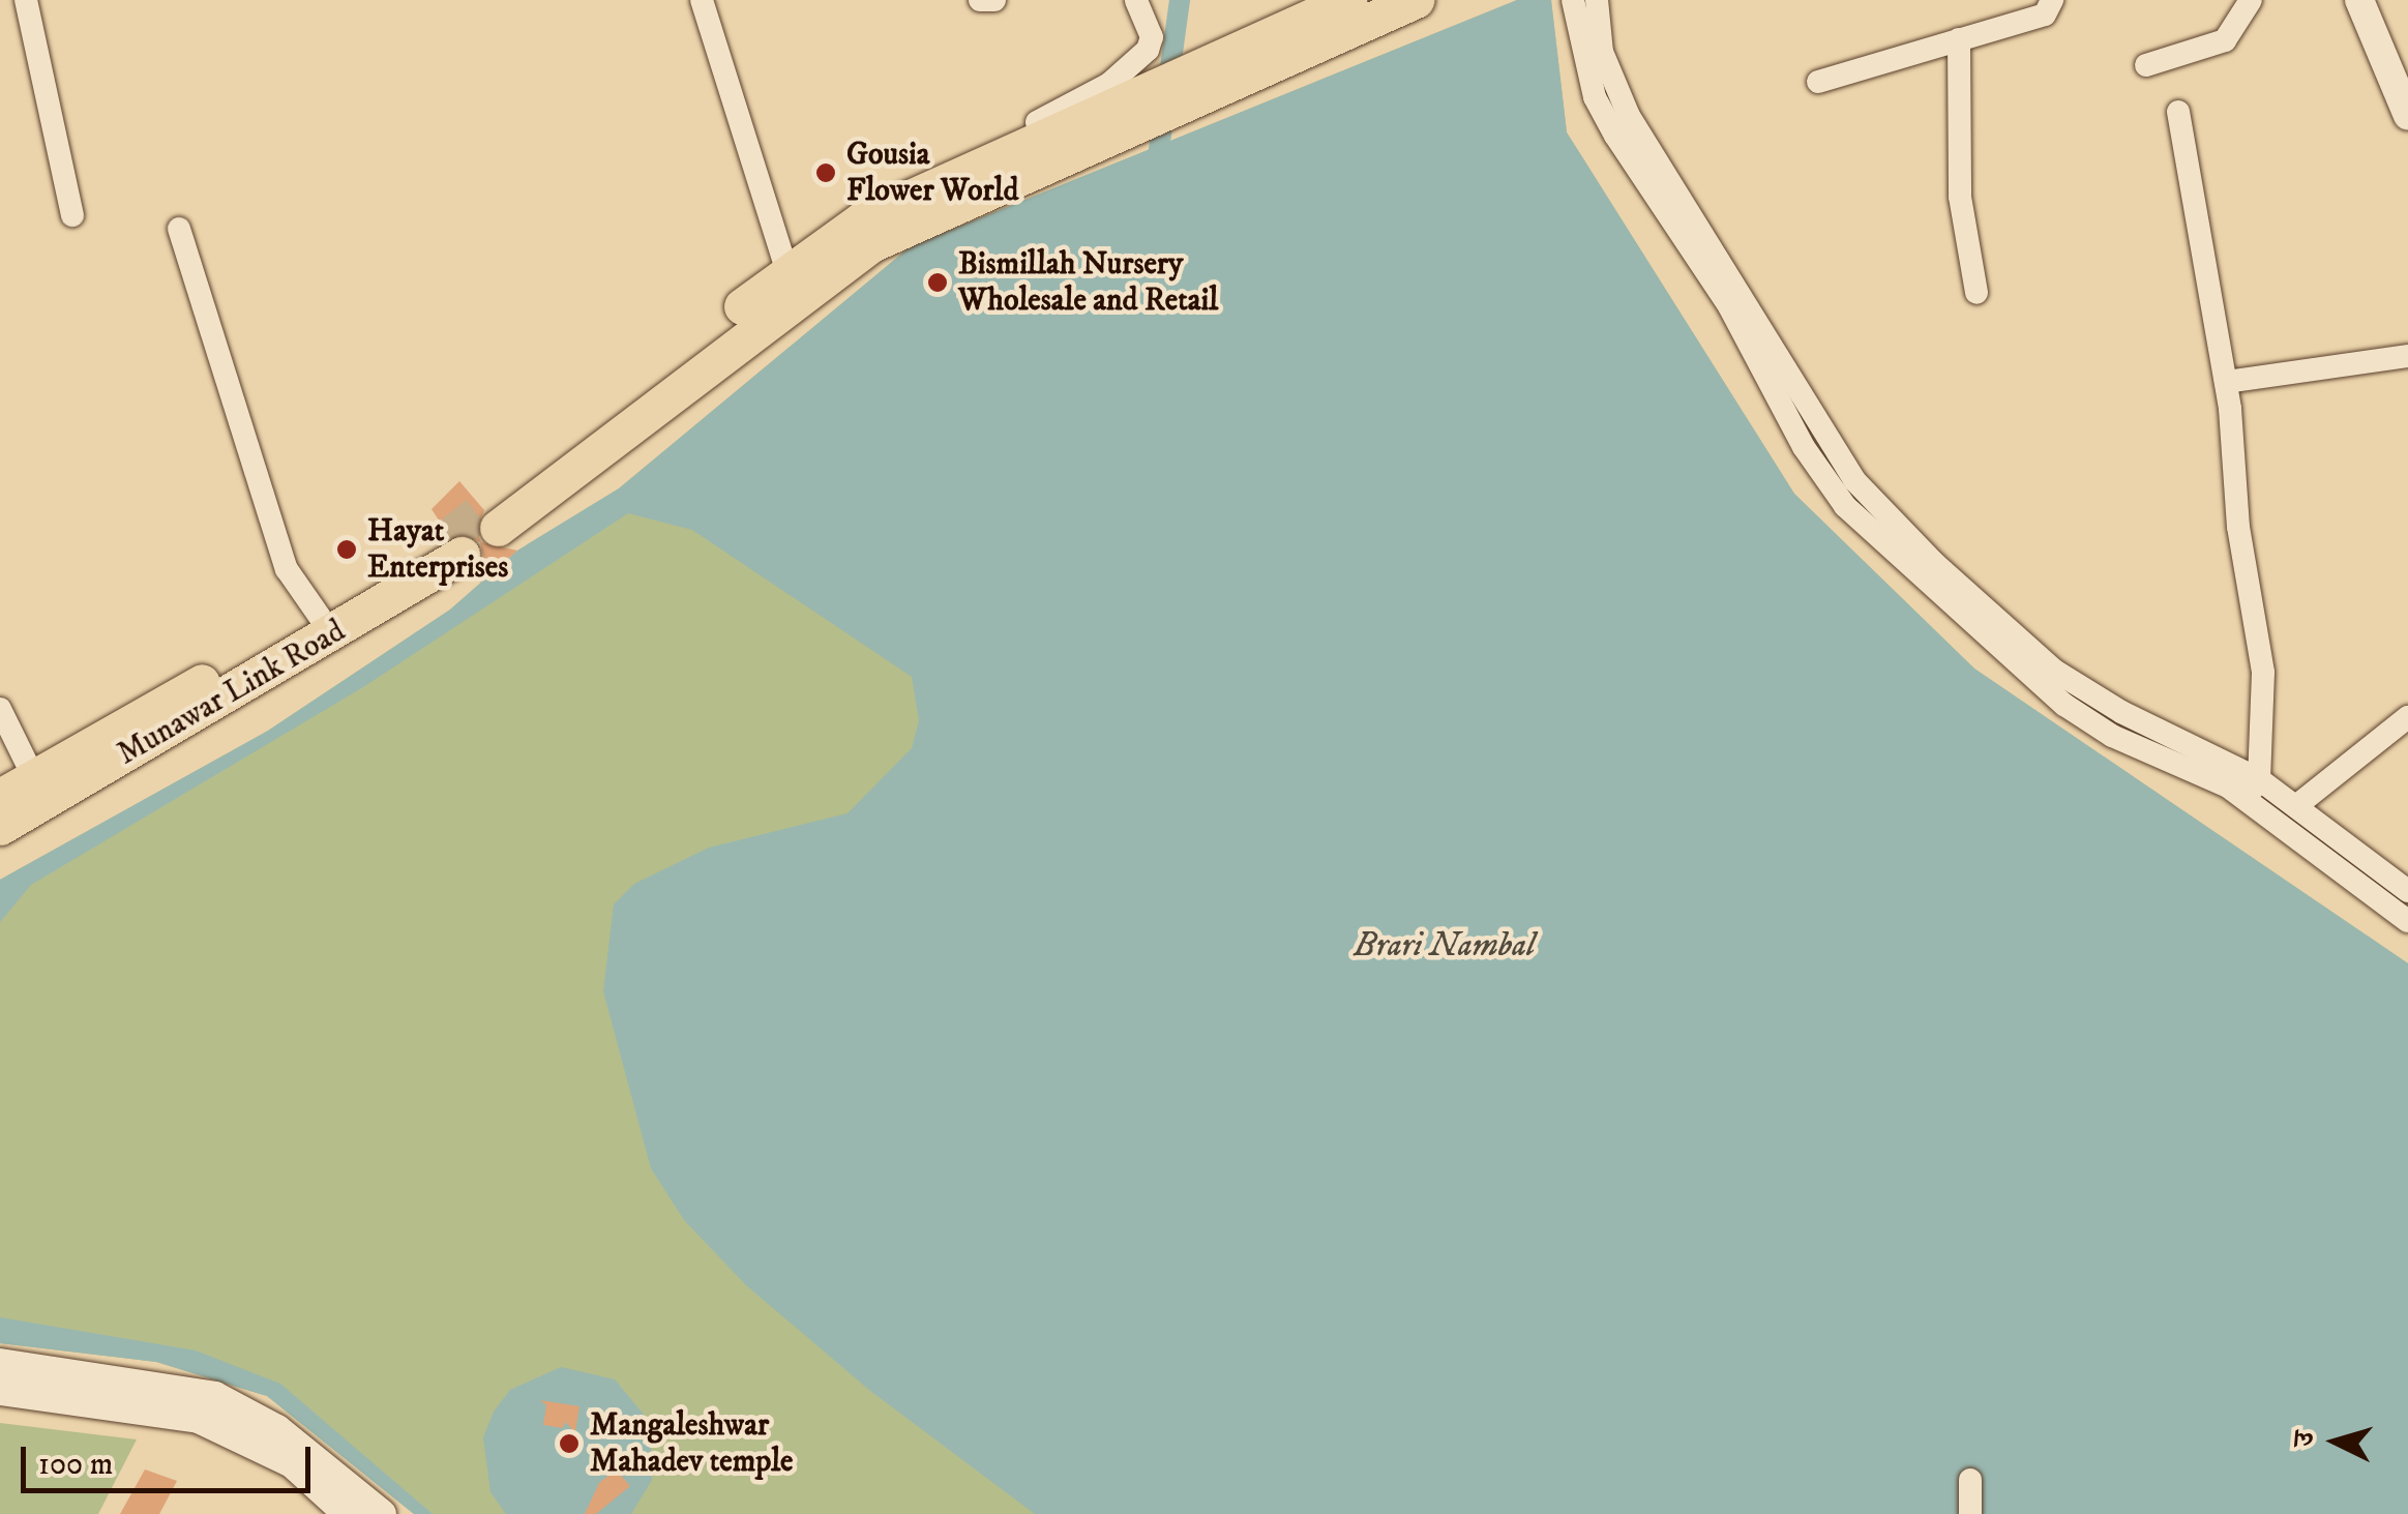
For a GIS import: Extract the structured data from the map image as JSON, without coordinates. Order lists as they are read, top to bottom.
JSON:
{
  "streets": {
    "main road": ["Munawar Link Road"]
  },
  "water": ["Brari Nambal"],
  "places": [
    "Gousia Flower World",
    "Bismillah Nursery Wholesale and Retail",
    "Hayat Enterprises",
    "Mangaleshwar Mahadev temple"
  ],
  "scale_bar": "100 m",
  "north": "left"
}
